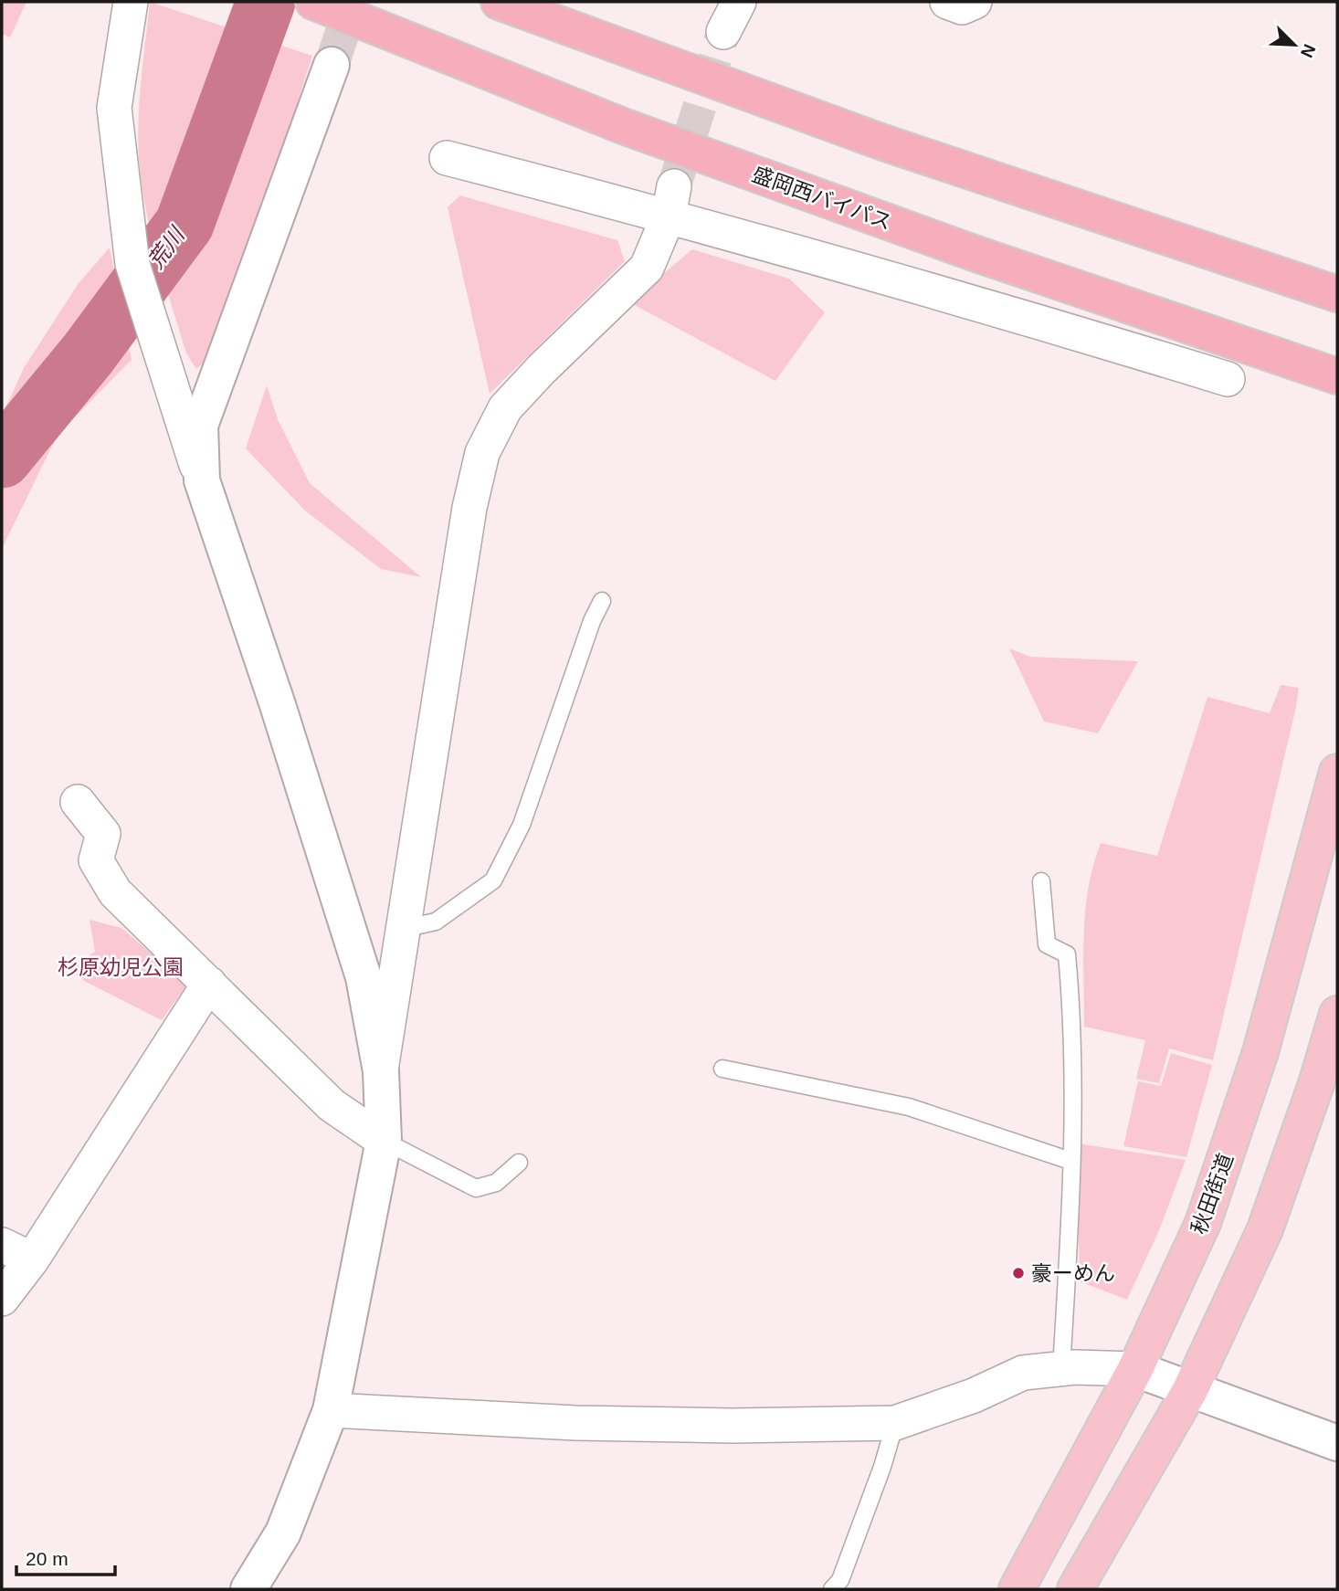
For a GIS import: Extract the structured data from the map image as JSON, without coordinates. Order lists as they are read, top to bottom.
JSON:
{
  "streets": {
    "highway": ["盛岡西バイパス"],
    "main road": ["秋田街道"]
  },
  "water": ["荒川"],
  "parks": ["杉原幼児公園"],
  "places": ["豪ーめん"],
  "scale_bar": "20 m",
  "north": "bottom right"
}
